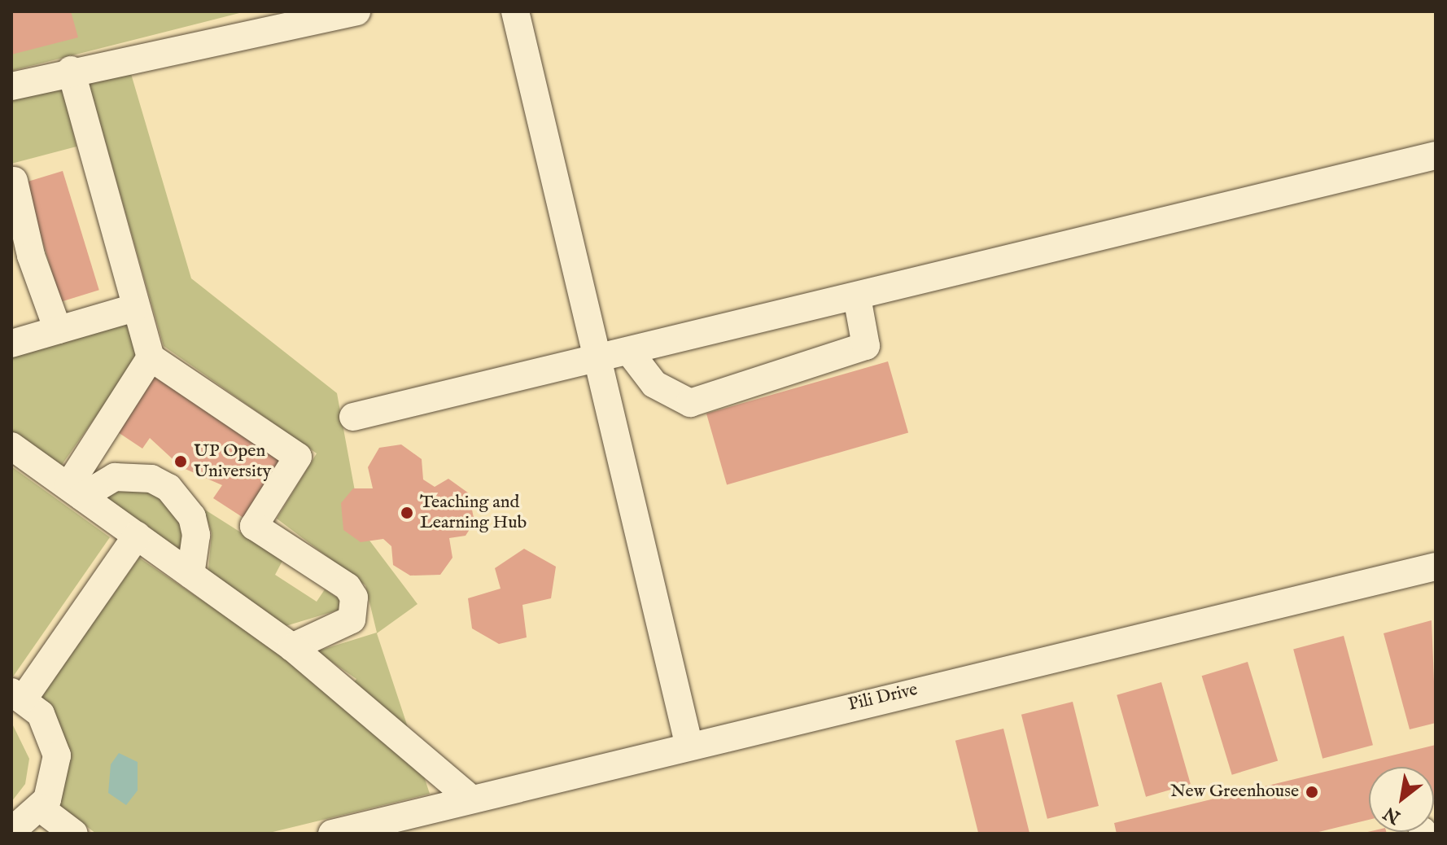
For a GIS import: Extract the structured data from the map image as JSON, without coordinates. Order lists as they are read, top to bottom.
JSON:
{
  "streets": {
    "street": ["Pili Drive"]
  },
  "places": ["UP Open University", "Teaching and Learning Hub", "New Greenhouse"],
  "north": "bottom left"
}
